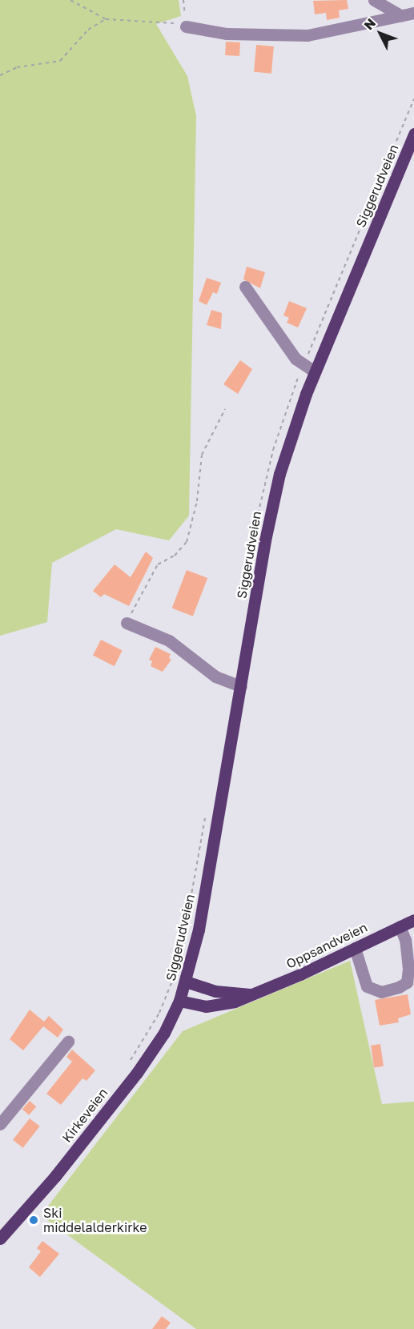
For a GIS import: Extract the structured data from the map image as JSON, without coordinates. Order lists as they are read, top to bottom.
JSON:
{
  "streets": {
    "main road": ["Siggerudveien", "Oppsandveien", "Kirkeveien"]
  },
  "crossings": [
    ["Siggerudveien", "Oppsandveien"],
    ["Siggerudveien", "Kirkeveien"],
    ["Oppsandveien", "Kirkeveien"]
  ],
  "places": ["Ski middelalderkirke"],
  "north": "top left"
}
